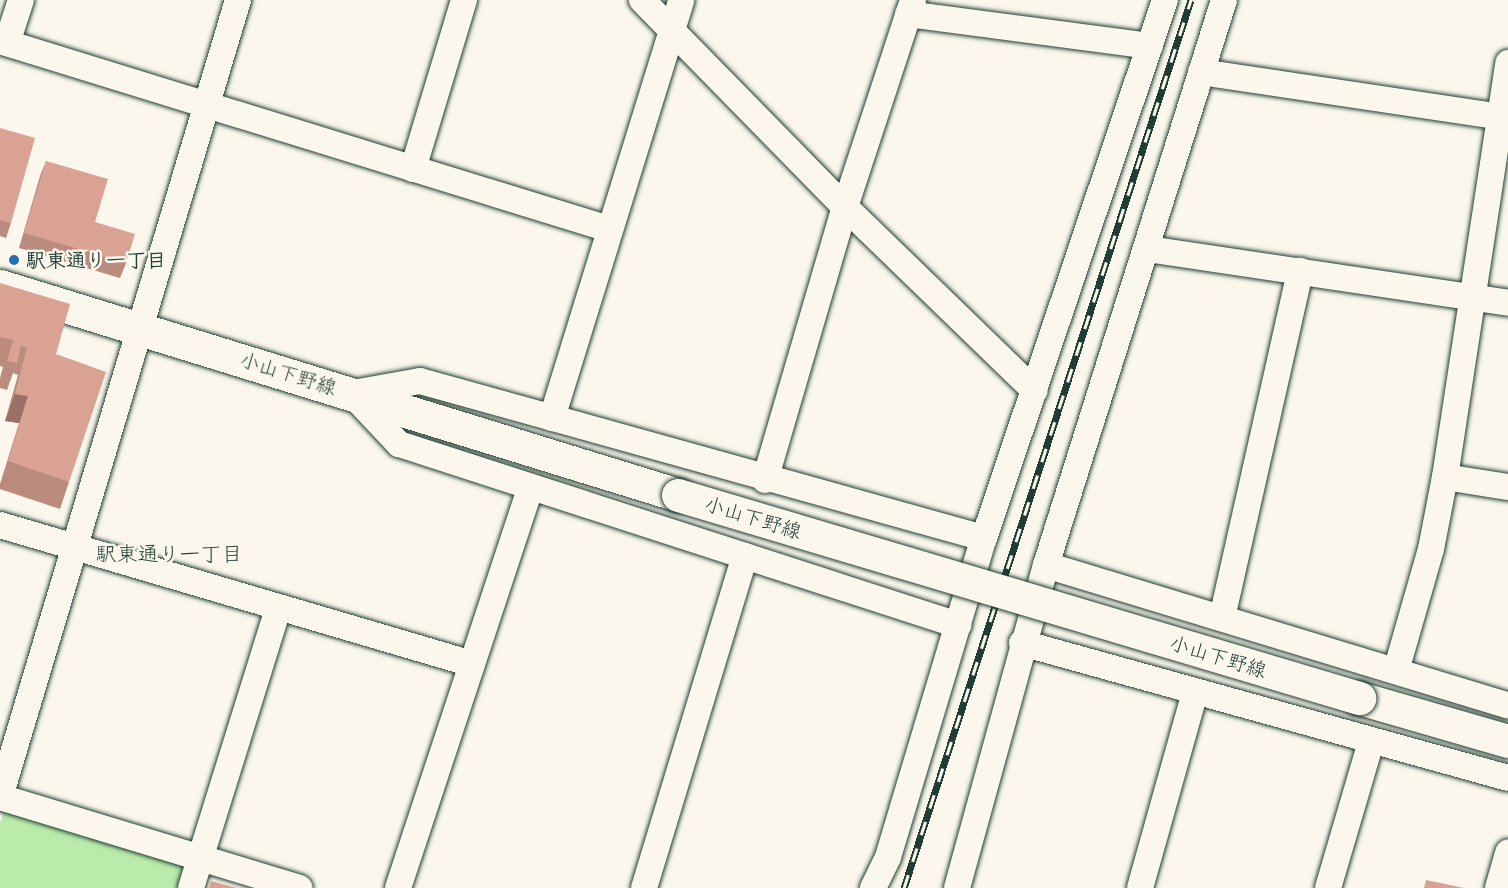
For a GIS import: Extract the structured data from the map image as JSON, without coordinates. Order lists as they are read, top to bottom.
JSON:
{
  "streets": {
    "main road": ["小山下野線"]
  },
  "districts": ["駅東通り一丁目"],
  "places": ["駅東通り一丁目"]
}
